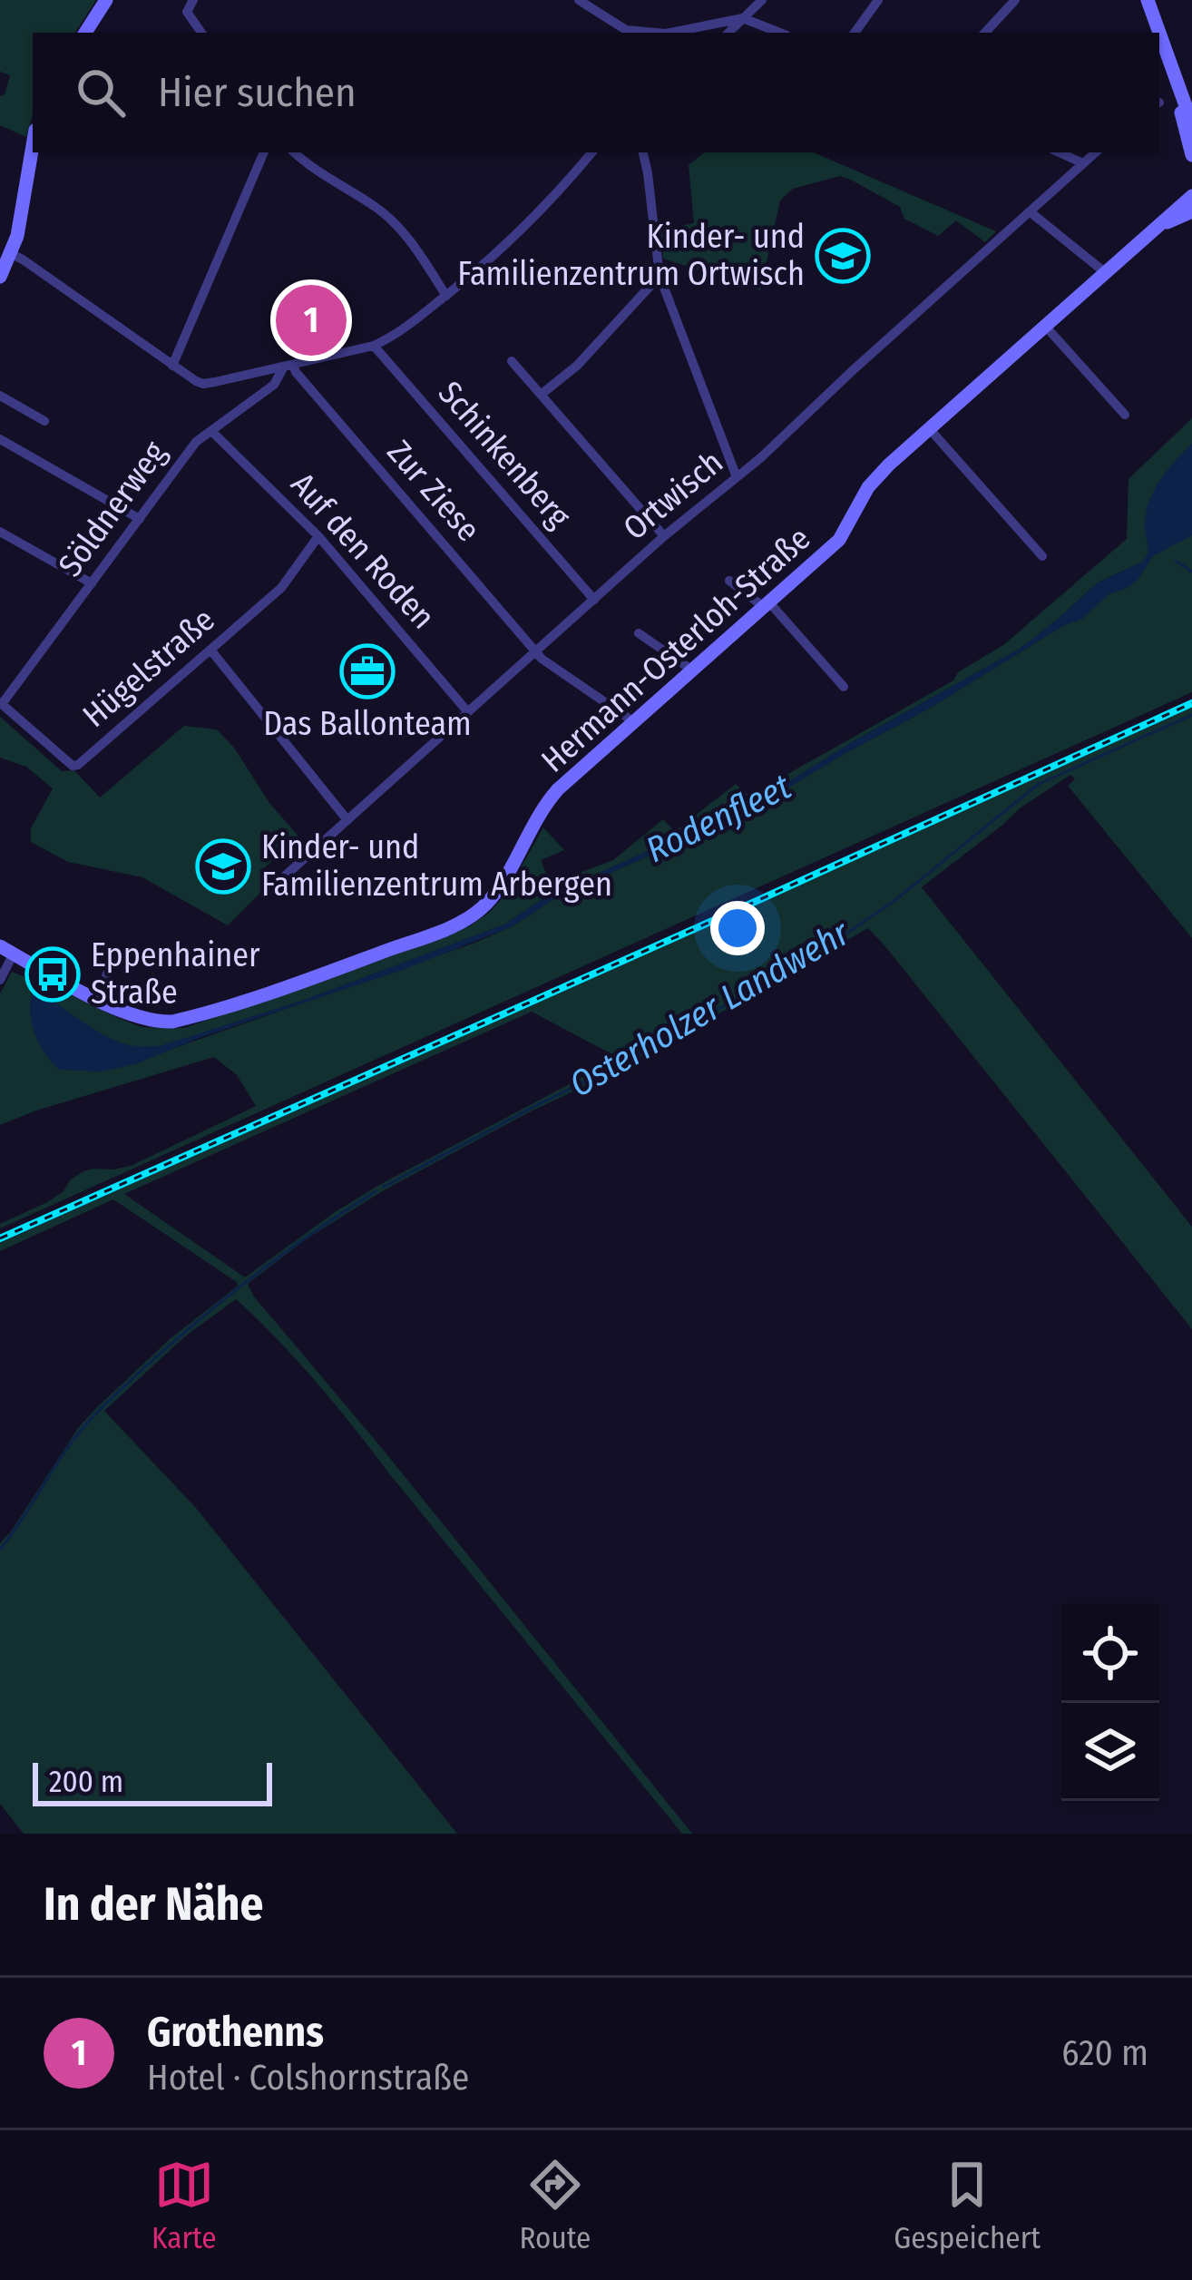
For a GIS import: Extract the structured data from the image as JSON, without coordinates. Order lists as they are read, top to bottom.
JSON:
{
  "streets": {
    "street": [
      "Schinkenberg",
      "Zur Ziese",
      "Ortwisch",
      "Söldnerweg",
      "Auf den Roden",
      "Hermann-Osterloh-Straße",
      "Hügelstraße"
    ]
  },
  "crossings": [
    ["Schinkenberg", "Ortwisch"],
    ["Zur Ziese", "Ortwisch"],
    ["Zur Ziese", "Söldnerweg"],
    ["Zur Ziese", "Hermann-Osterloh-Straße"],
    ["Ortwisch", "Auf den Roden"],
    ["Söldnerweg", "Auf den Roden"],
    ["Söldnerweg", "Hügelstraße"],
    ["Auf den Roden", "Hügelstraße"]
  ],
  "water": ["Rodenfleet", "Osterholzer Landwehr"],
  "places": {
    "school or university": ["Kinder- und Familienzentrum Ortwisch", "Kinder- und Familienzentrum Arbergen"],
    "office": ["Das Ballonteam"],
    "bus stop": ["Eppenhainer Straße"]
  },
  "scale_bar": "200 m",
  "page": {
    "search": "Hier suchen",
    "pins": "1",
    "scale": "200 m",
    "heading": "In der Nähe",
    "list": [
      {
        "mark": "1",
        "name": "Grothenns",
        "note": "Hotel · Colshornstraße",
        "value": "620 m"
      }
    ],
    "nav": ["Karte", "Route", "Gespeichert"]
  }
}
